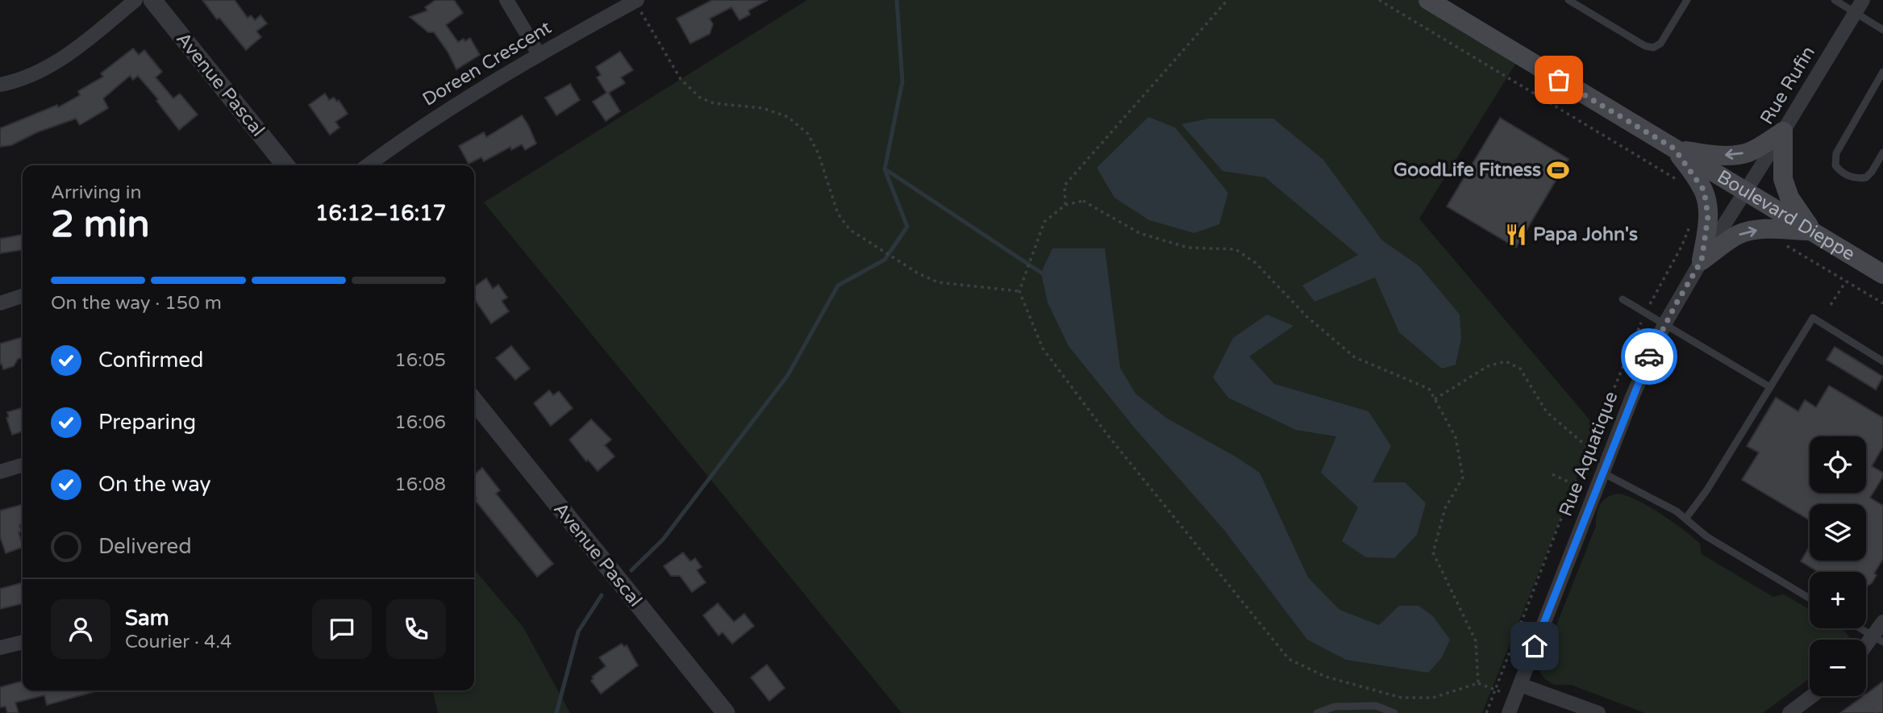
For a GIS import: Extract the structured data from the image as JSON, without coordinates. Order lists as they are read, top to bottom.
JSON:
{
  "streets": {
    "main road": ["Boulevard Dieppe"],
    "street": [
      "Doreen Crescent",
      "Avenue Pascal",
      "Rue Rufin",
      "Rue Aquatique"
    ]
  },
  "crossings": [
    ["Rue Rufin", "Boulevard Dieppe"],
    ["Rue Rufin", "Rue Aquatique"],
    ["Boulevard Dieppe", "Rue Aquatique"]
  ],
  "places": {
    "sports": ["GoodLife Fitness"],
    "restaurant": ["Papa John's"]
  },
  "page": {
    "heading": ["2 min", "Arriving in", "16:12–16:17"],
    "panel": ["Sam", "Courier · 4.4"],
    "bar": "On the way · 150 m",
    "list": [
      ["Confirmed", "16:05"],
      ["Preparing", "16:06"],
      ["On the way", "16:08"],
      "Delivered"
    ],
    "map_buttons": ["+", "−"]
  }
}
